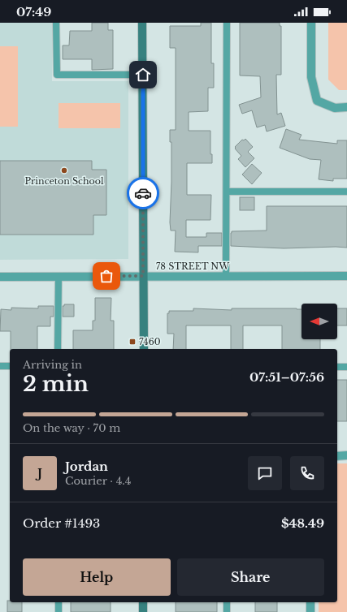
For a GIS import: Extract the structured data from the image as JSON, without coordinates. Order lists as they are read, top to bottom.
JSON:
{
  "streets": {
    "street": ["78 STREET NW"]
  },
  "places": {
    "other": ["Princeton School"],
    "transit": ["7460"]
  },
  "north": "left",
  "page": {
    "status": "07:49",
    "heading": ["2 min", "Arriving in", "07:51–07:56"],
    "panel": [
      "Jordan",
      "Courier · 4.4",
      "Order #1493",
      "$48.49"
    ],
    "bar": "On the way · 70 m",
    "round": "J",
    "buttons": ["Help", "Share"]
  }
}
